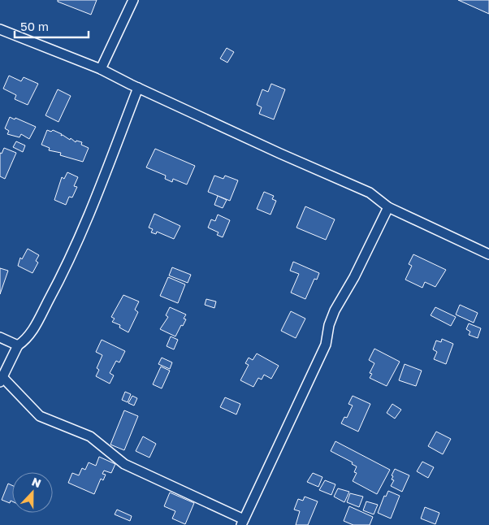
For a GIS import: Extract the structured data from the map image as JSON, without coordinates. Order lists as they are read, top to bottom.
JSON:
{
  "scale_bar": "50 m",
  "north": "top"
}
